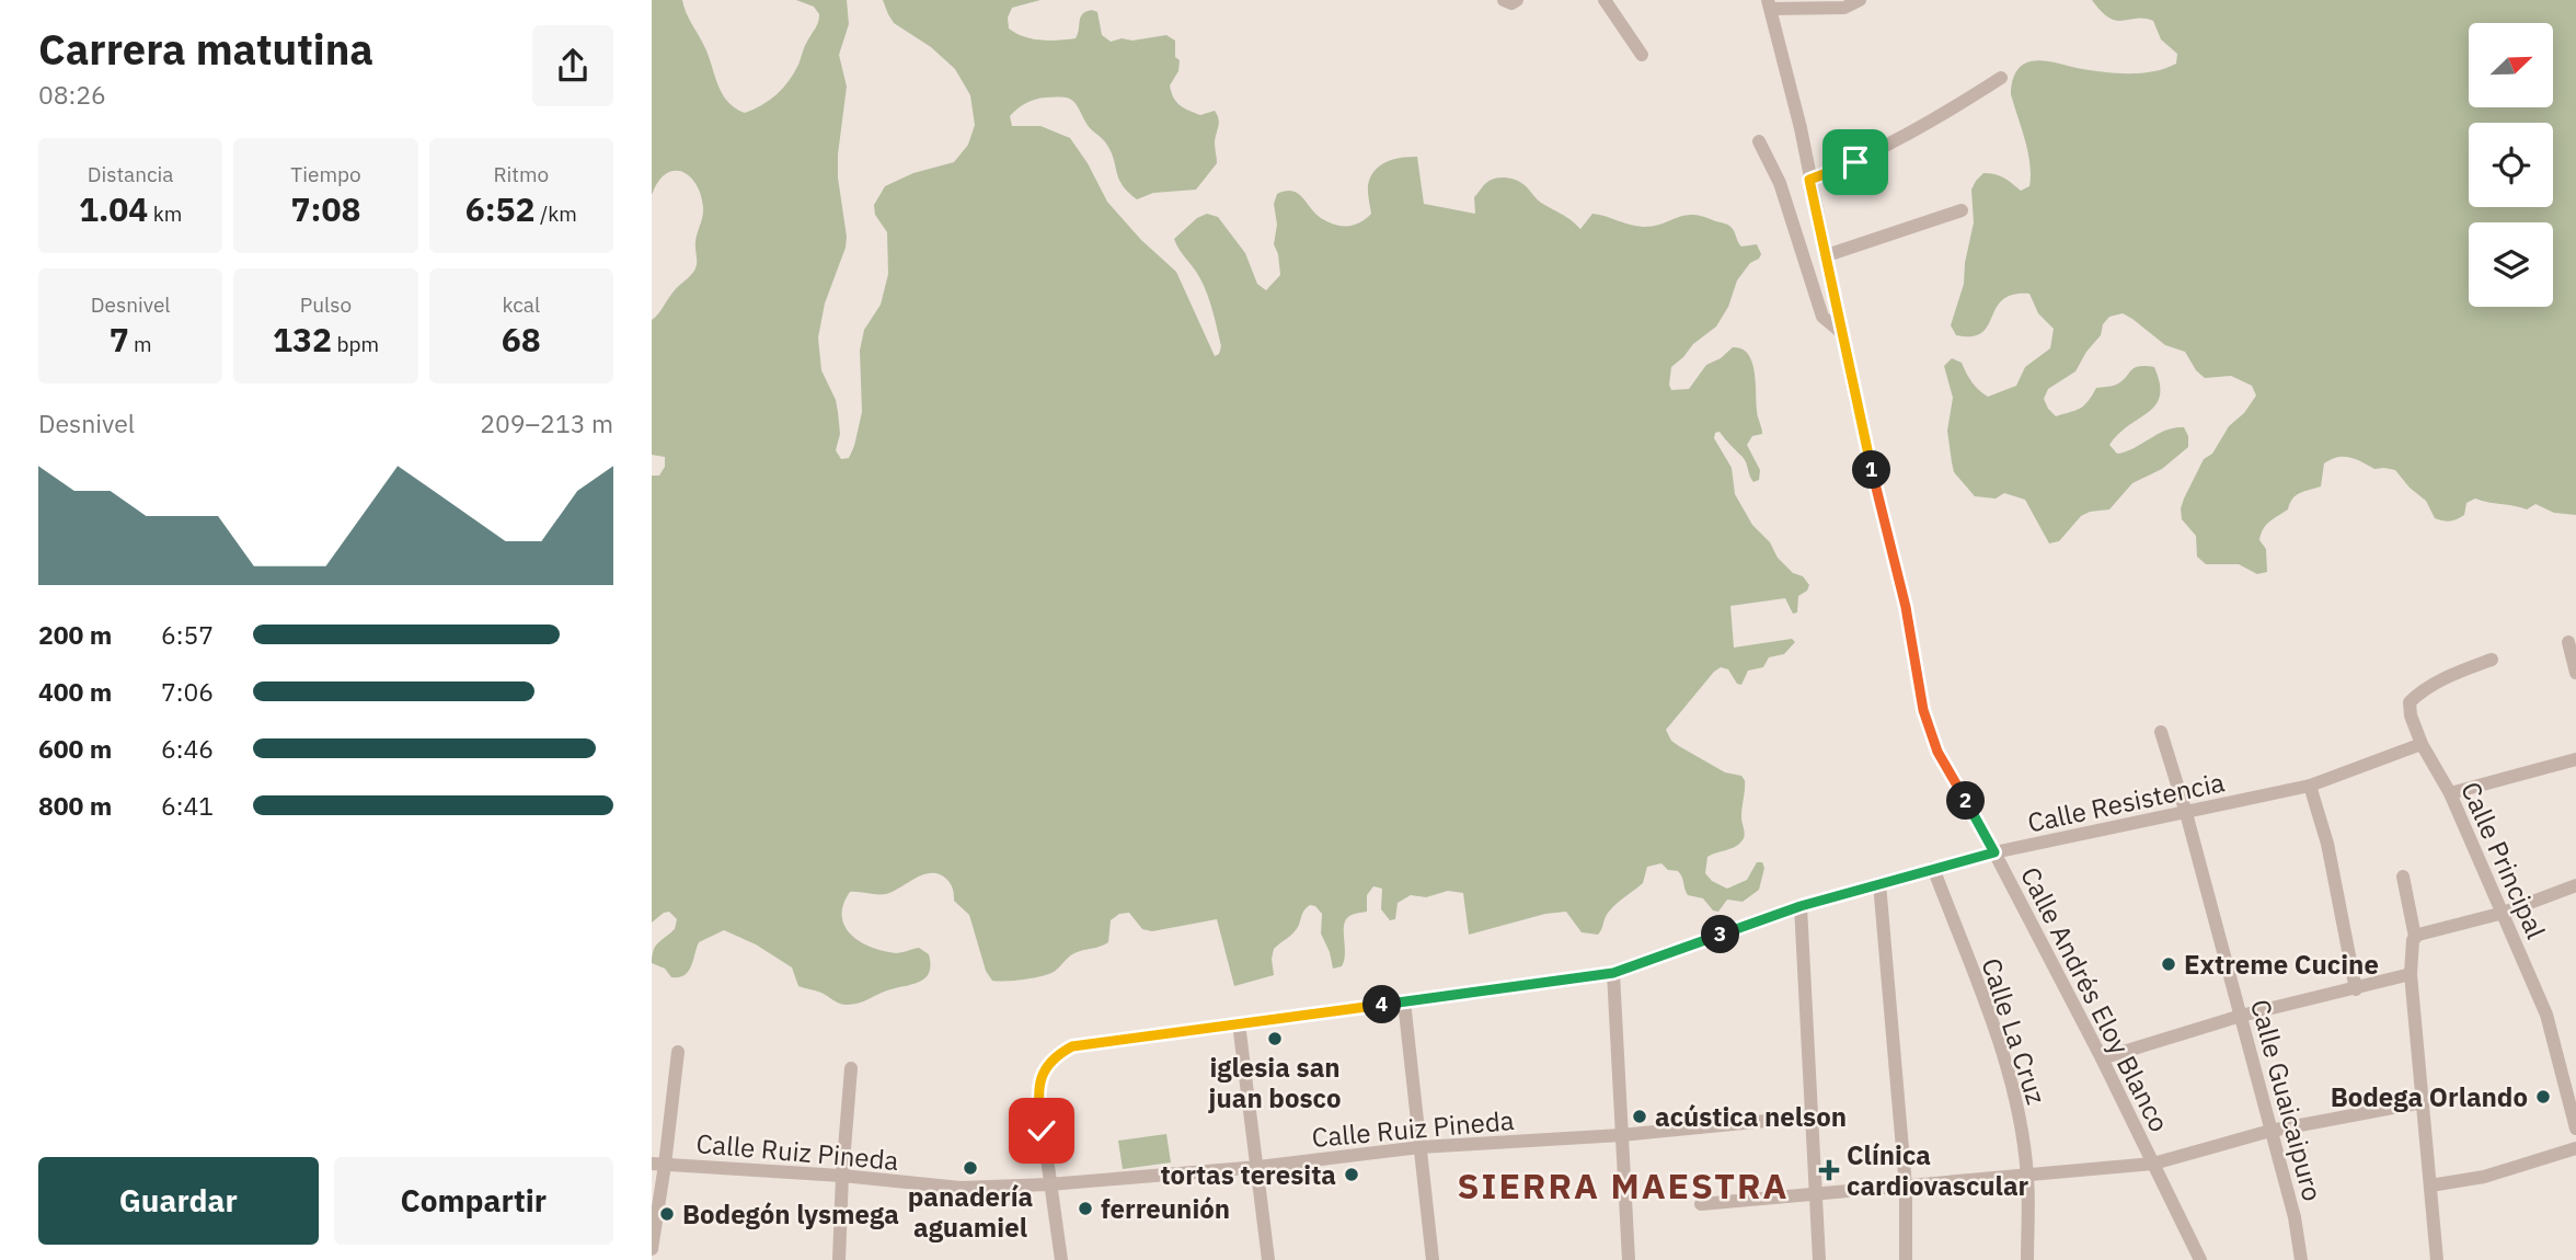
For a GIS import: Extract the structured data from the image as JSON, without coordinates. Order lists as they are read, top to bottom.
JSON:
{
  "streets": {
    "street": [
      "Calle Resistencia",
      "Calle Principal",
      "Calle Andrés Eloy Blanco",
      "Calle La Cruz",
      "Calle Guaicaipuro",
      "Calle Ruiz Pineda"
    ]
  },
  "crossings": [
    ["Calle Resistencia", "Calle Principal"],
    ["Calle Resistencia", "Calle Andrés Eloy Blanco"],
    ["Calle Resistencia", "Calle La Cruz"],
    ["Calle Resistencia", "Calle Guaicaipuro"],
    ["Calle Resistencia", "Calle Ruiz Pineda"]
  ],
  "districts": ["SIERRA MAESTRA"],
  "places": {
    "other": [
      "Extreme Cucine",
      "iglesia san juan bosco",
      "Bodega Orlando",
      "acústica nelson",
      "panadería aguamiel",
      "tortas teresita",
      "ferreunión",
      "Bodegón lysmega"
    ],
    "health": ["Clínica cardiovascular"]
  },
  "north": "top right",
  "page": {
    "heading": ["Carrera matutina", "08:26"],
    "stats": [
      ["Distancia", "1.04 km"],
      ["Tiempo", "7:08"],
      ["Ritmo", "6:52 /km"],
      ["Desnivel", "7 m"],
      ["Pulso", "132 bpm"],
      ["kcal", "68"]
    ],
    "chart": ["Desnivel", "209–213 m"],
    "pins": [
      "1",
      "2",
      "3",
      "4"
    ],
    "list": [
      {
        "name": "200 m",
        "note": "6:57"
      },
      {
        "name": "400 m",
        "note": "7:06"
      },
      {
        "name": "600 m",
        "note": "6:46"
      },
      {
        "name": "800 m",
        "note": "6:41"
      }
    ],
    "buttons": ["Guardar", "Compartir"]
  }
}
